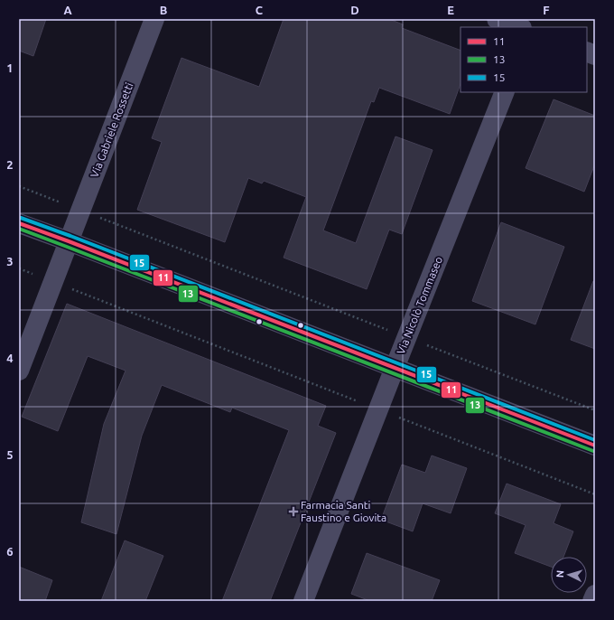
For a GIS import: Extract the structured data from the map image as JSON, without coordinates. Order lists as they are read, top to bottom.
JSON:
{
  "streets": {
    "street": ["Via Gabriele Rossetti", "Via Nicolò Tommaseo"]
  },
  "places": {
    "health": ["Farmacia Santi Faustino e Giovita"]
  },
  "lines": ["transit line 15", "transit line 11", "transit line 13"],
  "legend": ["11", "13", "15"],
  "north": "left",
  "grid": {
    "columns": [
      "A",
      "B",
      "C",
      "D",
      "E",
      "F"
    ],
    "rows": [
      "1",
      "2",
      "3",
      "4",
      "5",
      "6"
    ]
  }
}
